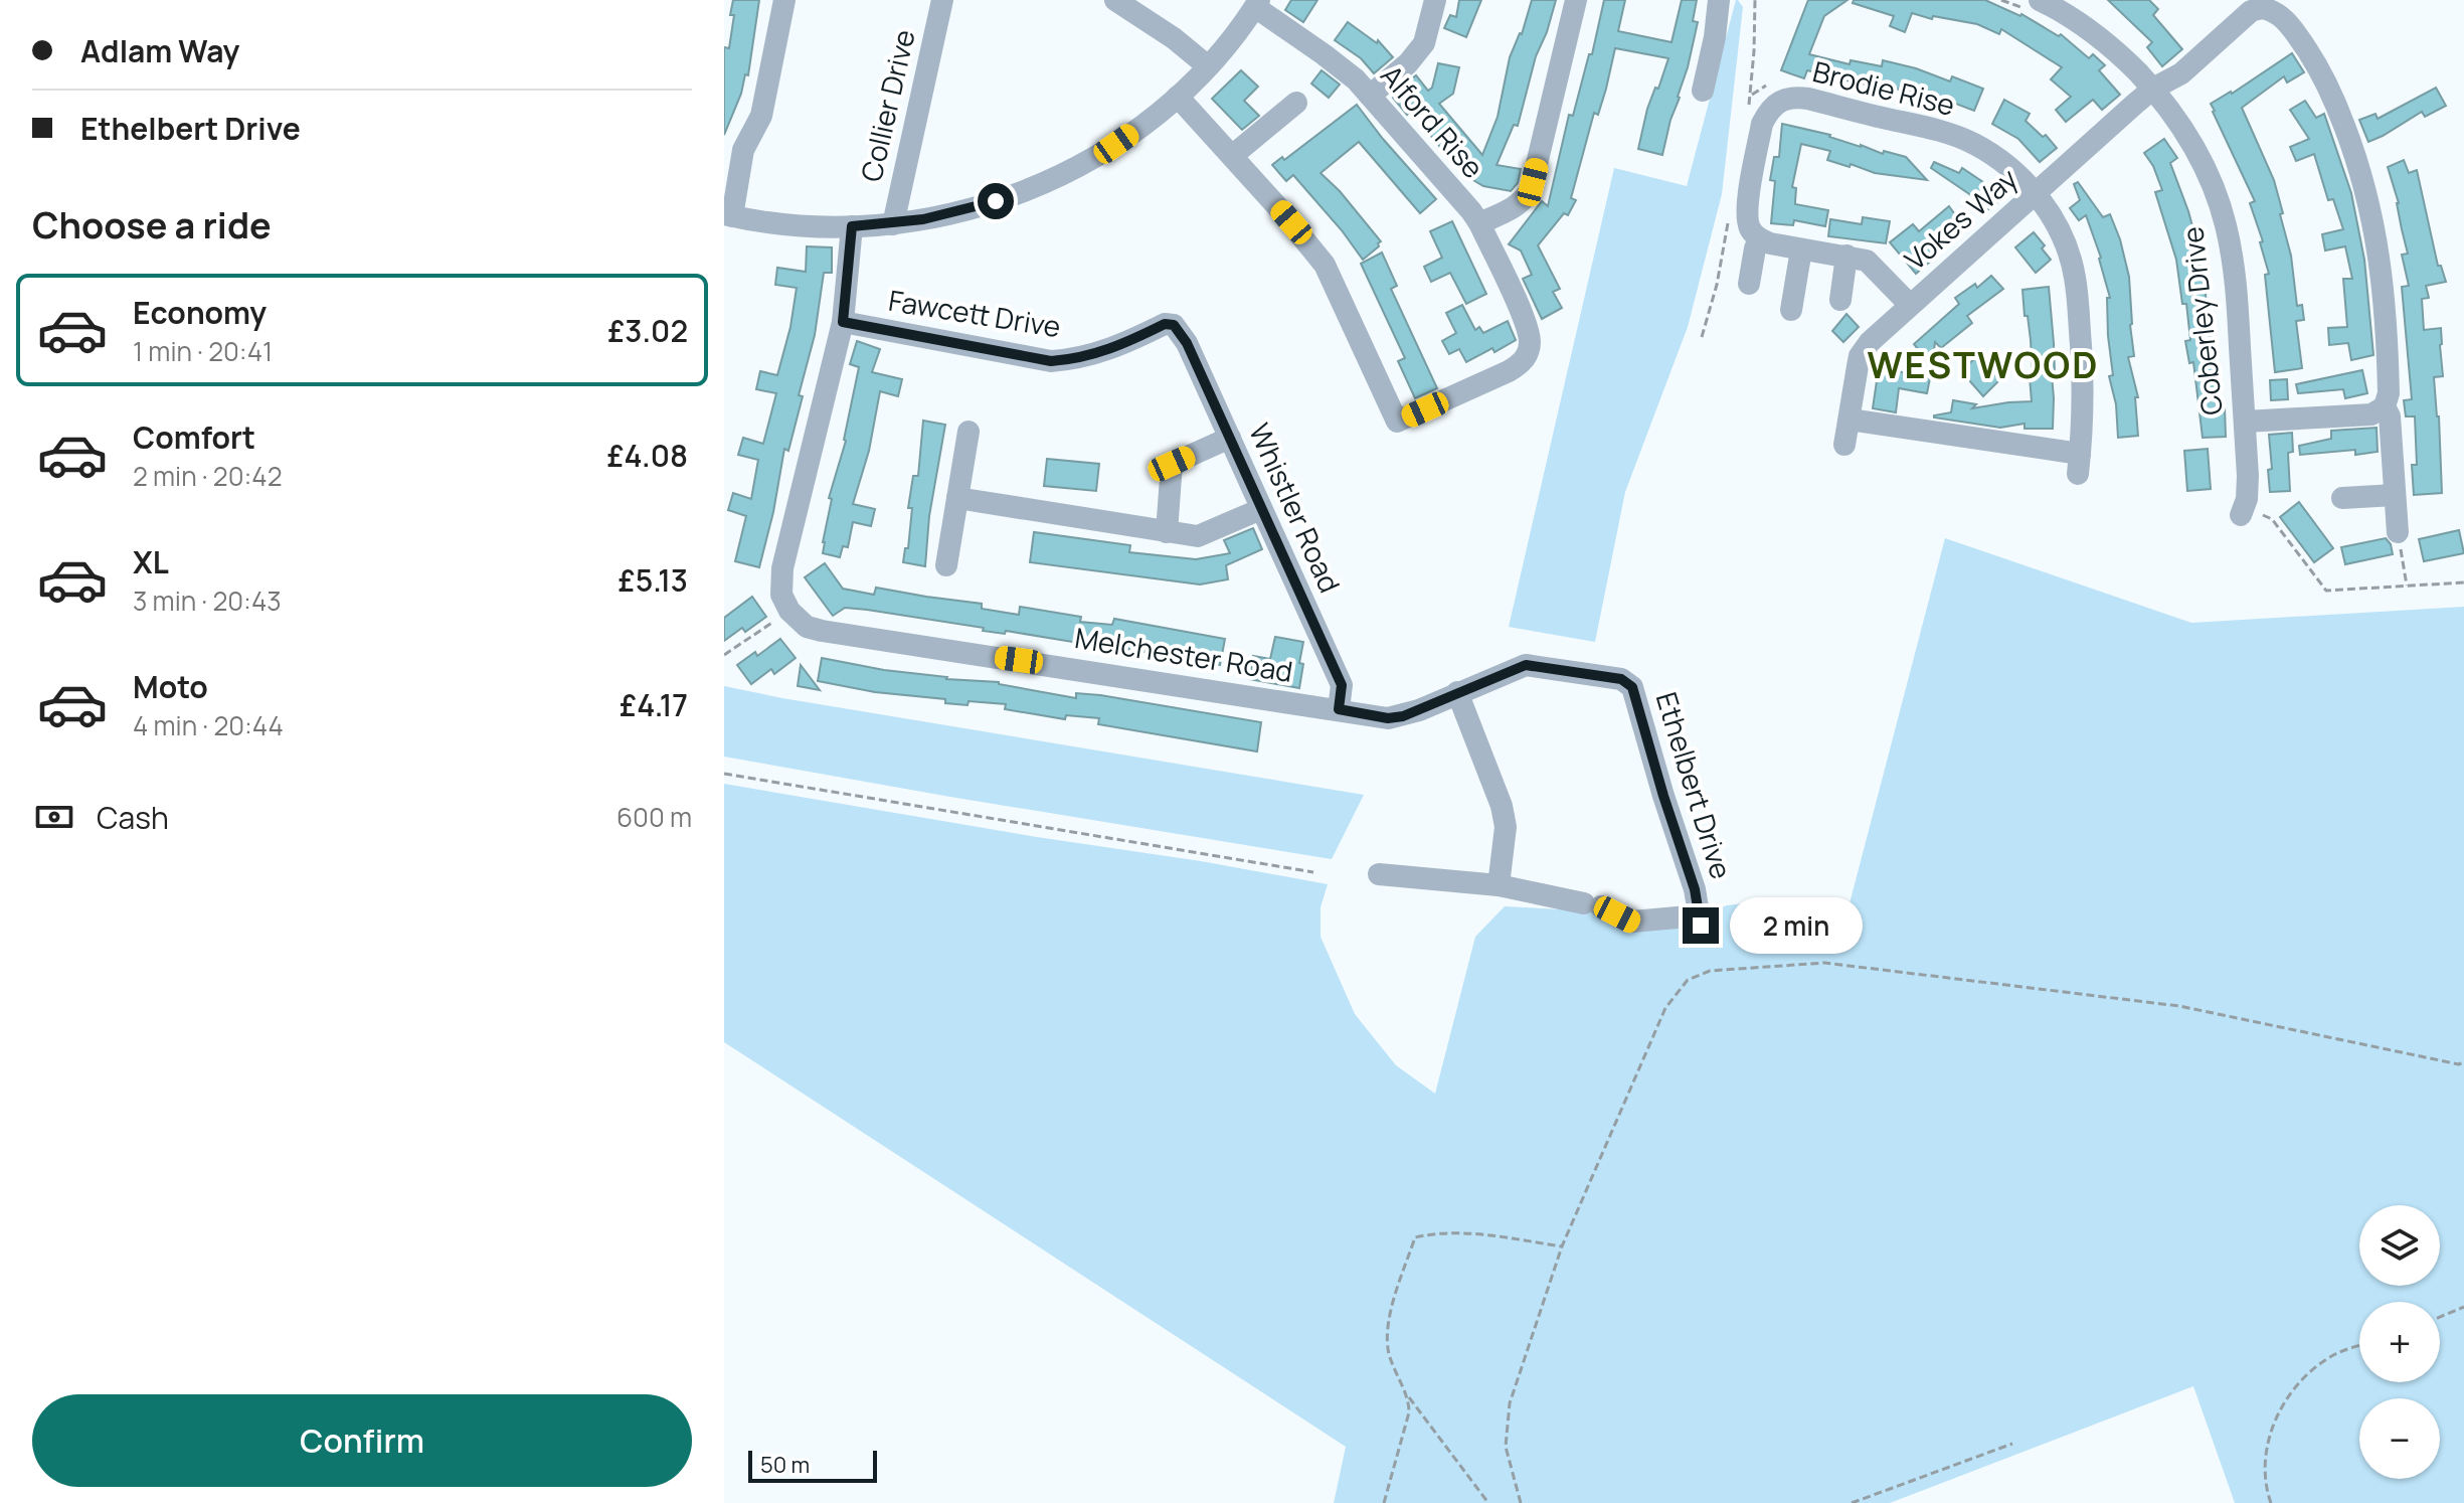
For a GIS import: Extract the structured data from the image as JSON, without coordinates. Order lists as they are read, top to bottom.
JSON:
{
  "streets": {
    "street": [
      "Brodie Rise",
      "Collier Drive",
      "Alford Rise",
      "Vokes Way",
      "Fawcett Drive",
      "Coberley Drive",
      "Whistler Road",
      "Melchester Road",
      "Ethelbert Drive"
    ]
  },
  "crossings": [
    ["Brodie Rise", "Vokes Way"],
    ["Vokes Way", "Coberley Drive"],
    ["Fawcett Drive", "Whistler Road"],
    ["Whistler Road", "Melchester Road"],
    ["Melchester Road", "Ethelbert Drive"]
  ],
  "districts": ["WESTWOOD"],
  "scale_bar": "50 m",
  "page": {
    "banner": ["Adlam Way", "Ethelbert Drive"],
    "heading": "Choose a ride",
    "list": [
      {
        "name": "Economy",
        "note": "1 min · 20:41",
        "value": "£3.02"
      },
      {
        "name": "Comfort",
        "note": "2 min · 20:42",
        "value": "£4.08"
      },
      {
        "name": "XL",
        "note": "3 min · 20:43",
        "value": "£5.13"
      },
      {
        "name": "Moto",
        "note": "4 min · 20:44",
        "value": "£4.17"
      }
    ],
    "pay": ["Cash", "600 m"],
    "bubble": "2 min",
    "map_buttons": ["+", "−"],
    "buttons": "Confirm",
    "scale": "50 m"
  }
}
